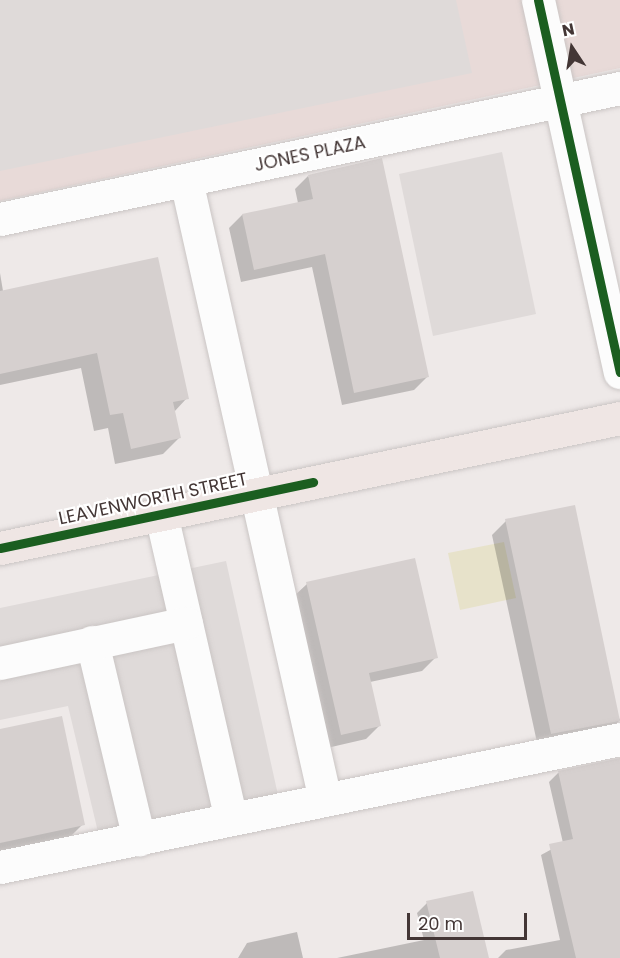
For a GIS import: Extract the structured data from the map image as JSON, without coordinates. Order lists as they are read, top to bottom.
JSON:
{
  "streets": {
    "main road": ["LEAVENWORTH STREET"],
    "street": ["JONES PLAZA"]
  },
  "scale_bar": "20 m",
  "north": "top"
}
